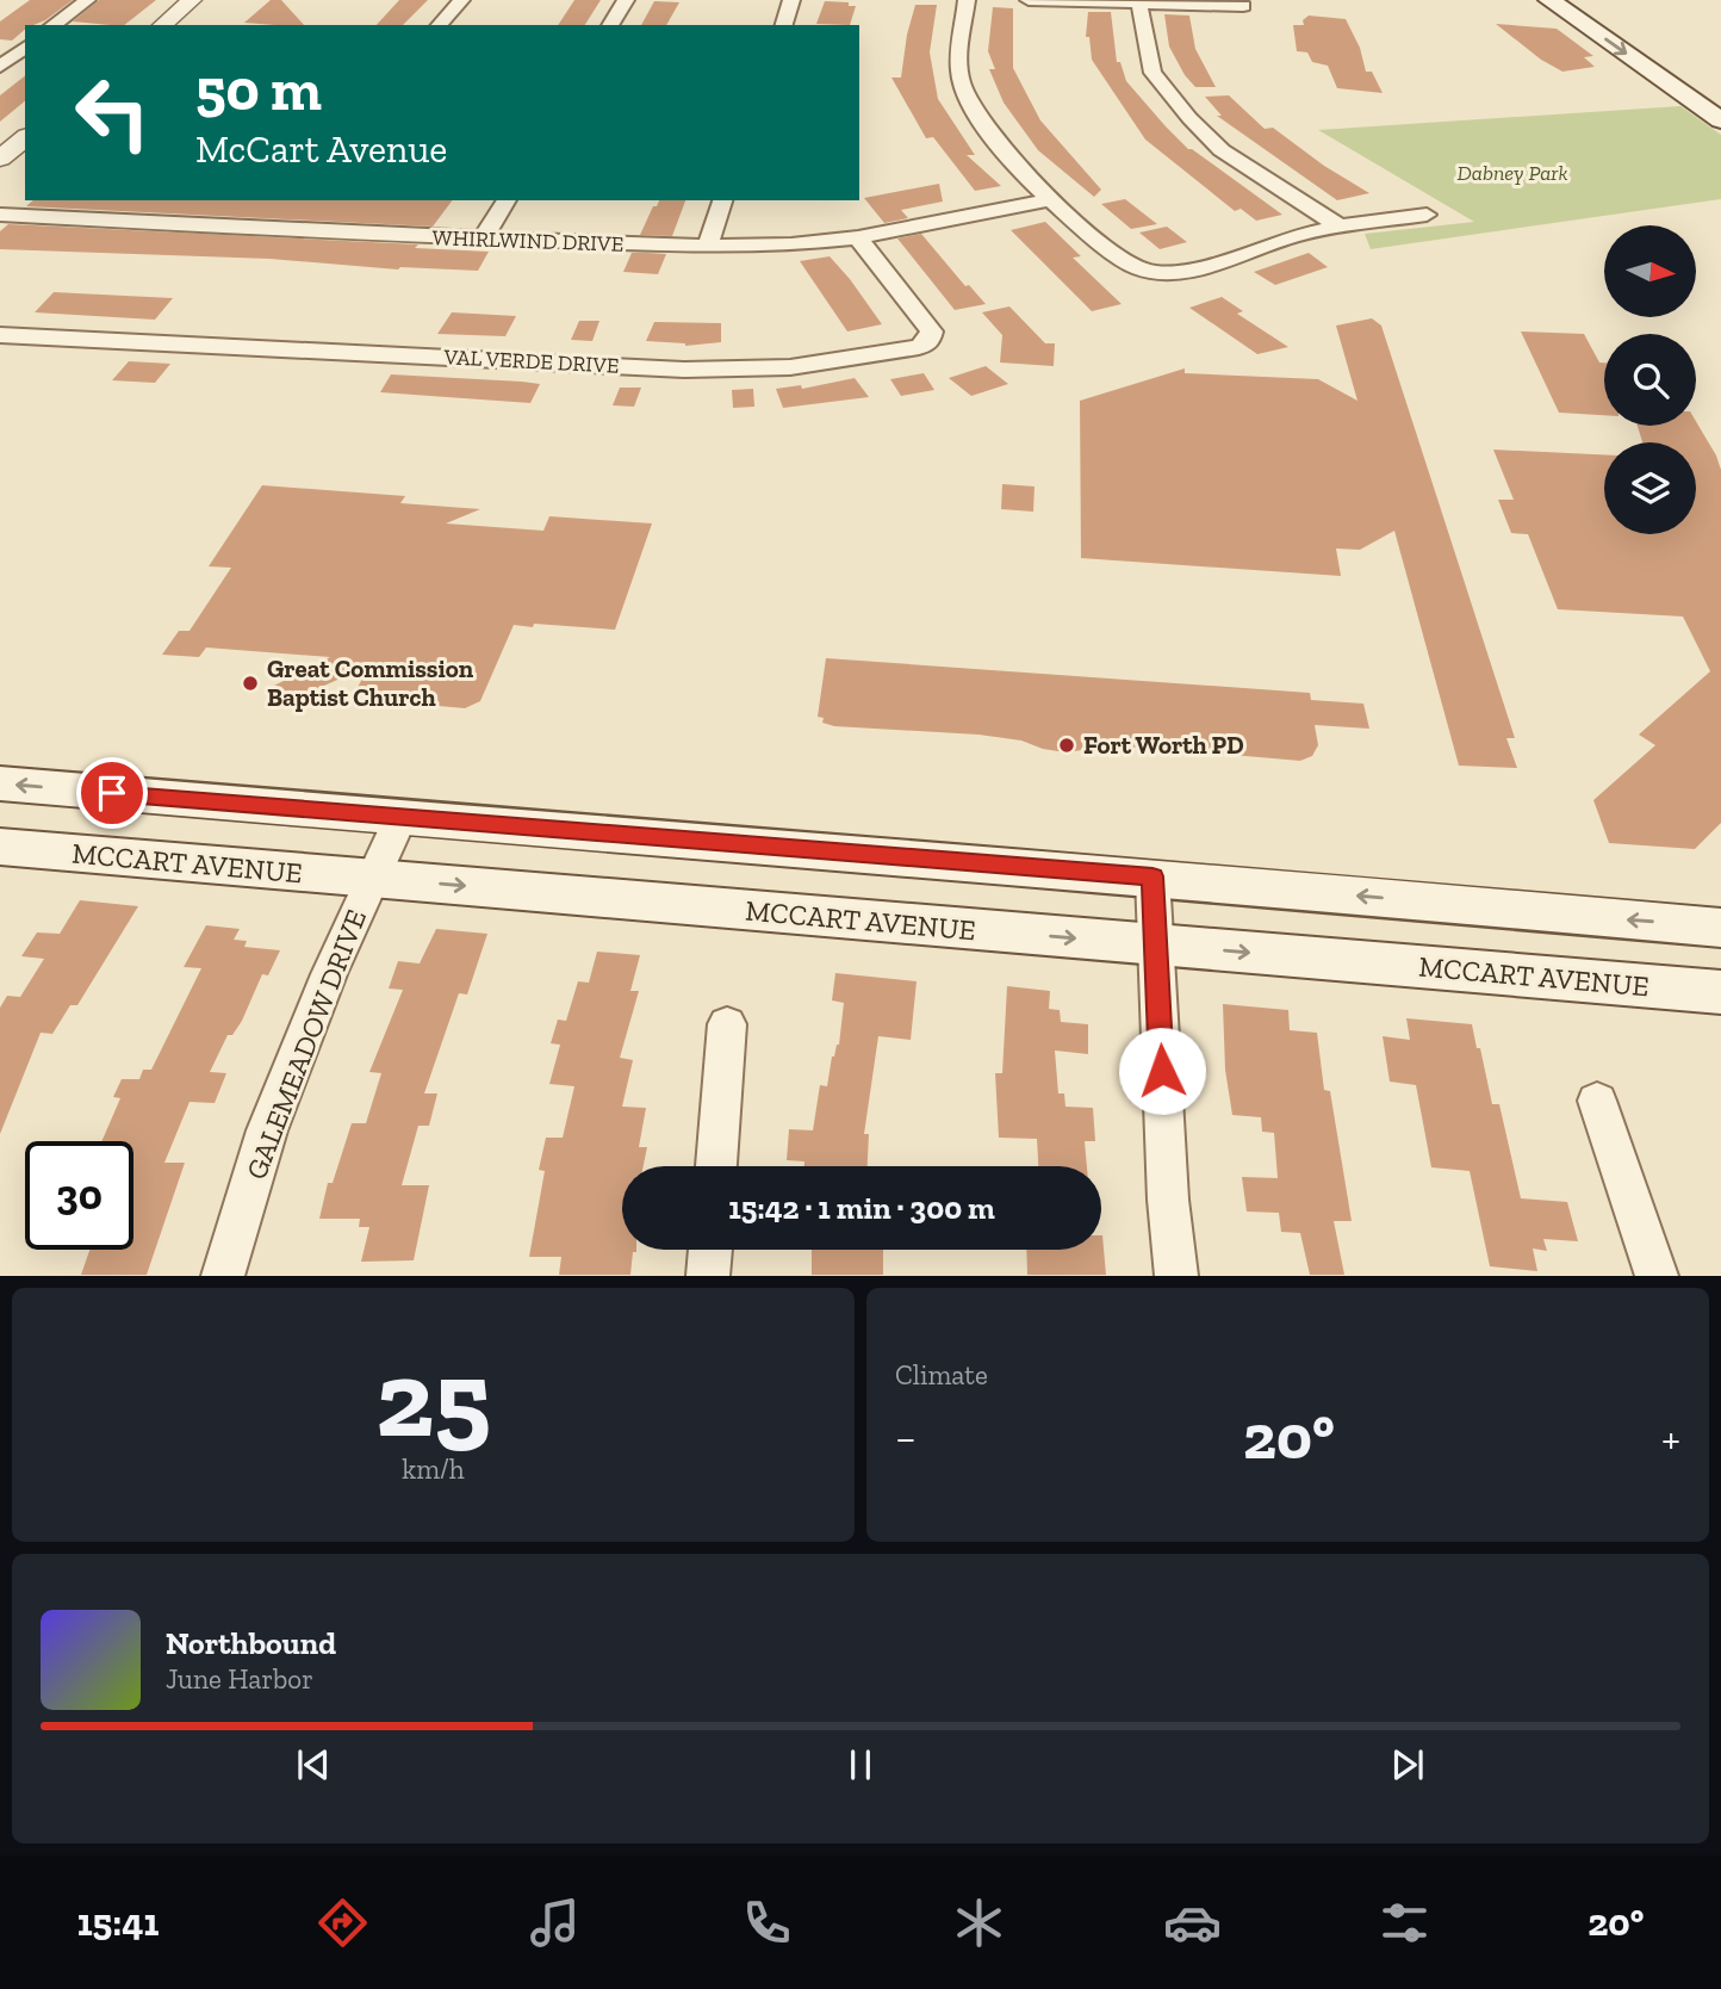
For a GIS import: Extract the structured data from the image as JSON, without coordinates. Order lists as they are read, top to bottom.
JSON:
{
  "streets": {
    "main road": ["MCCART AVENUE"],
    "street": ["WHIRLWIND DRIVE", "VAL VERDE DRIVE", "GALEMEADOW DRIVE"]
  },
  "crossings": [
    ["WHIRLWIND DRIVE", "VAL VERDE DRIVE"],
    ["MCCART AVENUE", "GALEMEADOW DRIVE"]
  ],
  "parks": ["Dabney Park"],
  "places": ["Great Commission Baptist Church", "Fort Worth PD"],
  "north": "right",
  "page": {
    "turn": ["50 m", "McCart Avenue"],
    "limit": "30",
    "trip": "15:42 · 1 min · 300 m",
    "tile": [
      ["25", "km/h"],
      "Climate"
    ],
    "heat": ["−", "20°", "+"],
    "song": ["Northbound", "June Harbor"],
    "tabs": ["15:41", "20°"]
  }
}
